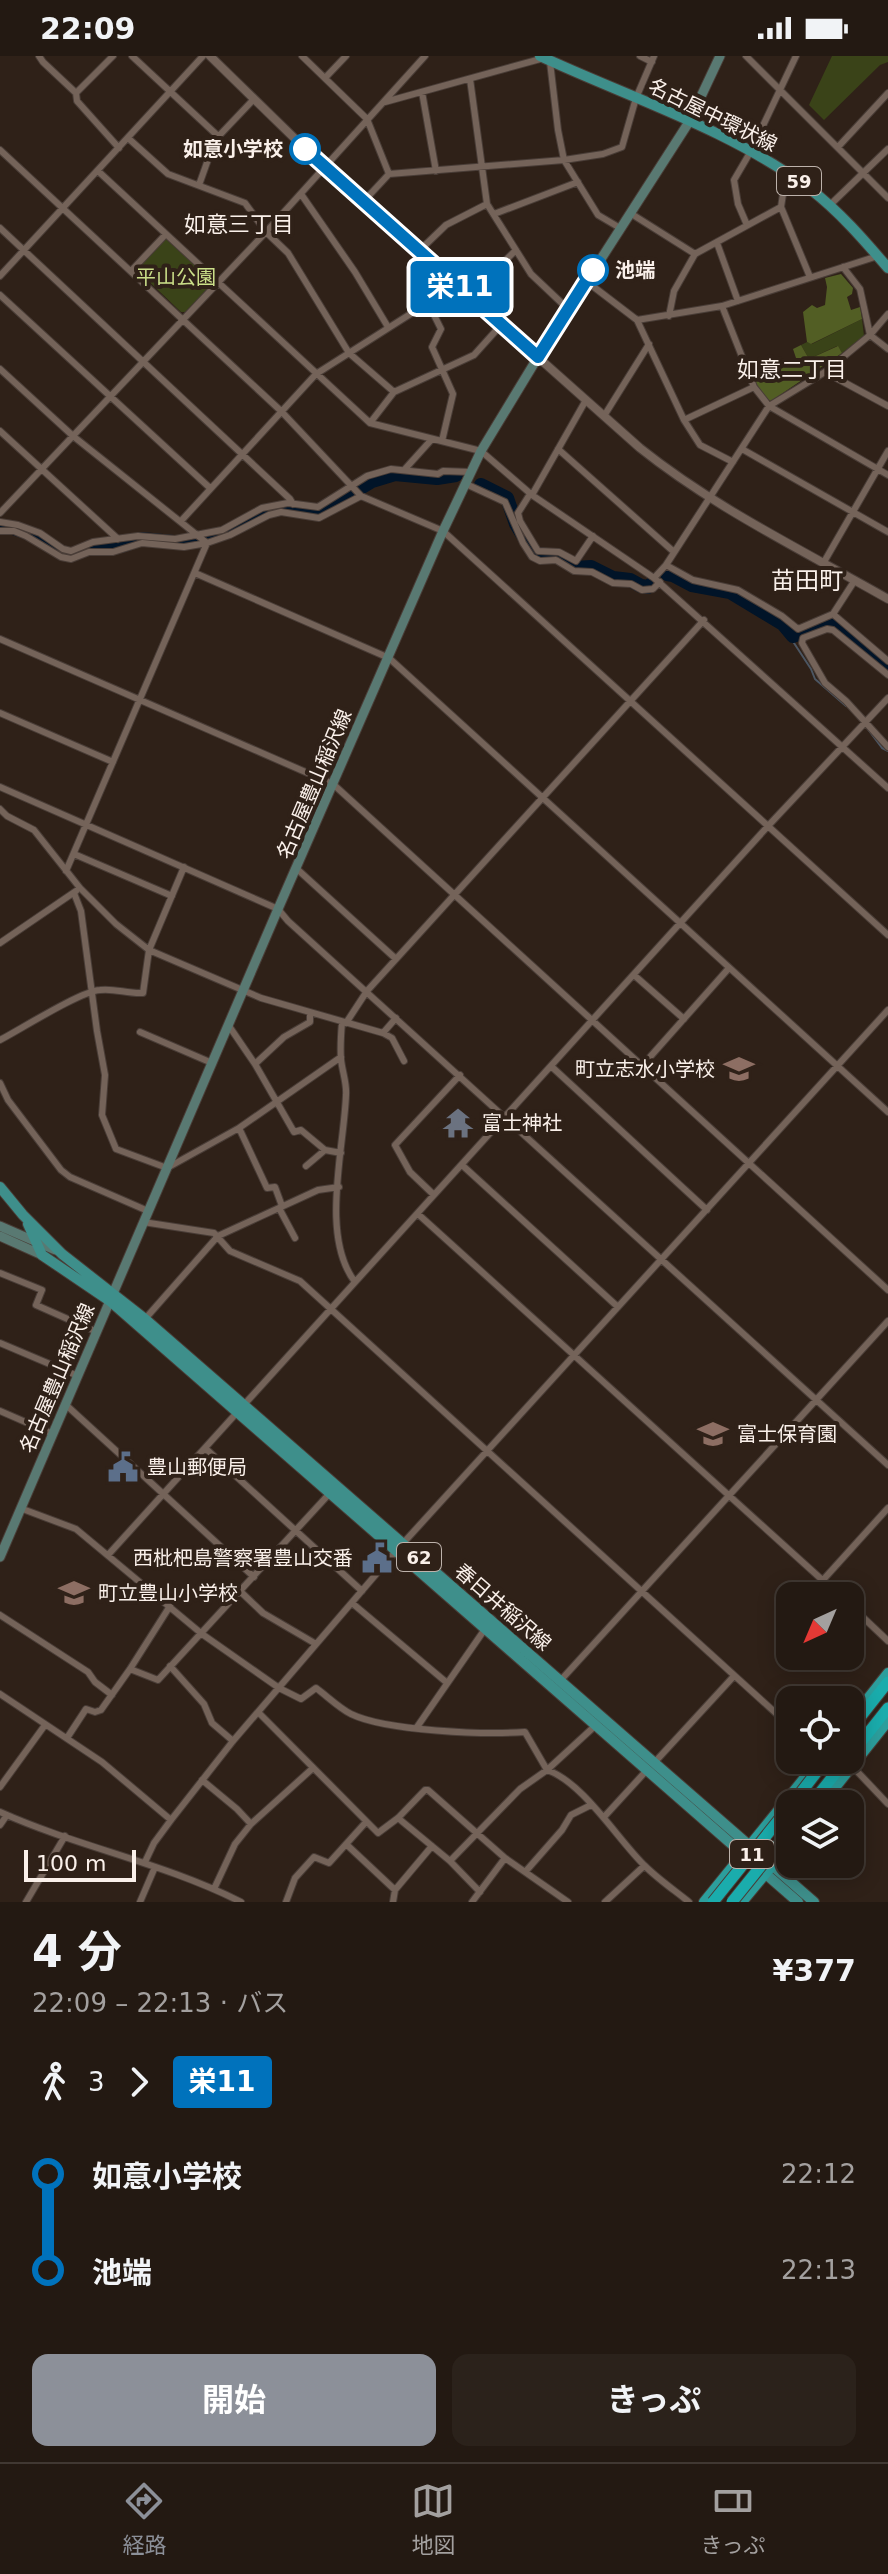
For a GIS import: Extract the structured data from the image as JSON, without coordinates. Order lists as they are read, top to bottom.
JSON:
{
  "streets": {
    "highway": ["11"],
    "main road": [
      "名古屋中環状線",
      "59",
      "名古屋豊山稲沢線",
      "62",
      "春日井稲沢線"
    ]
  },
  "crossings": [
    ["名古屋中環状線", "名古屋豊山稲沢線"],
    ["名古屋豊山稲沢線", "春日井稲沢線"]
  ],
  "districts": ["如意三丁目", "如意二丁目", "苗田町"],
  "parks": ["平山公園"],
  "places": {
    "other": ["如意小学校", "池端"],
    "school or university": ["町立志水小学校", "富士保育園", "町立豊山小学校"],
    "temple": ["富士神社"],
    "public building": ["豊山郵便局", "西枇杷島警察署豊山交番"]
  },
  "lines": ["bus line 栄11"],
  "scale_bar": "100 m",
  "north": "bottom left",
  "page": {
    "status": "22:09",
    "on_map": "栄11",
    "scale": "100 m",
    "heading": ["4 分", "22:09 – 22:13 · バス", "¥377"],
    "legs": ["3", "栄11"],
    "list": [
      {
        "name": "如意小学校",
        "value": "22:12"
      },
      {
        "name": "池端",
        "value": "22:13"
      }
    ],
    "buttons": ["開始", "きっぷ"],
    "tabs": ["経路", "地図", "きっぷ"]
  }
}
